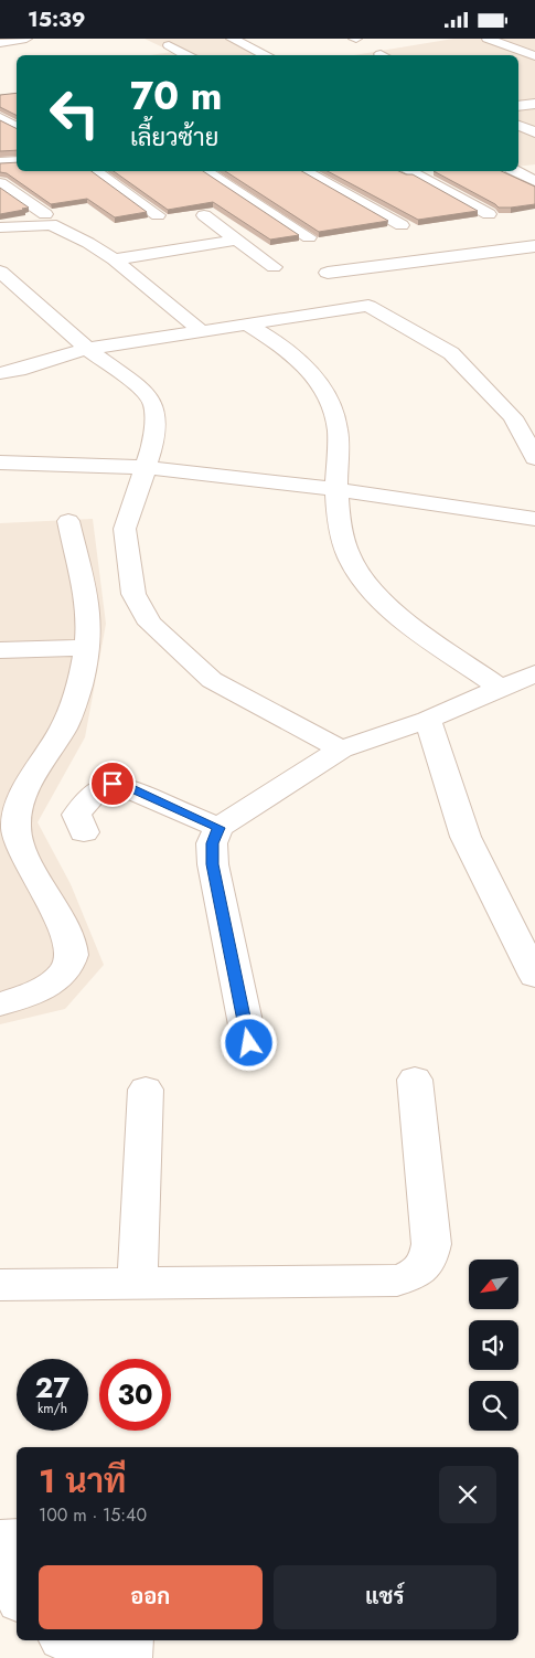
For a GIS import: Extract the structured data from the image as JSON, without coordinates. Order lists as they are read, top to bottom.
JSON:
{
  "north": "bottom left",
  "page": {
    "status": "15:39",
    "turn": ["70 m", "เลี้ยวซ้าย"],
    "speed": "27 km/h",
    "limit": "30",
    "heading": ["1 นาที", "100 m · 15:40"],
    "buttons": ["ออก", "แชร์"]
  }
}
